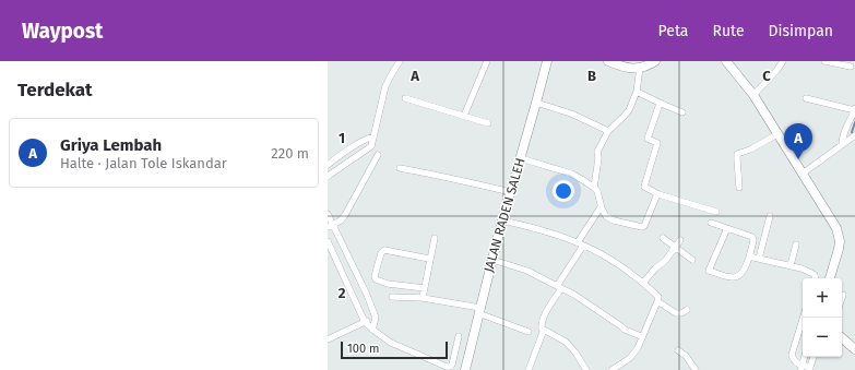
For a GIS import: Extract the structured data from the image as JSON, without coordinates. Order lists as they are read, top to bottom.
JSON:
{
  "streets": {
    "main road": ["JALAN RADEN SALEH"]
  },
  "scale_bar": "100 m",
  "page": {
    "header": "Waypost",
    "nav": ["Peta", "Rute", "Disimpan"],
    "heading": "Terdekat",
    "list": [
      {
        "mark": "A",
        "name": "Griya Lembah",
        "note": "Halte · Jalan Tole Iskandar",
        "value": "220 m"
      }
    ],
    "pins": "A",
    "map_buttons": ["+", "−"],
    "scale": "100 m"
  },
  "grid": {
    "columns": ["A", "B", "C"],
    "rows": ["1", "2"]
  }
}
